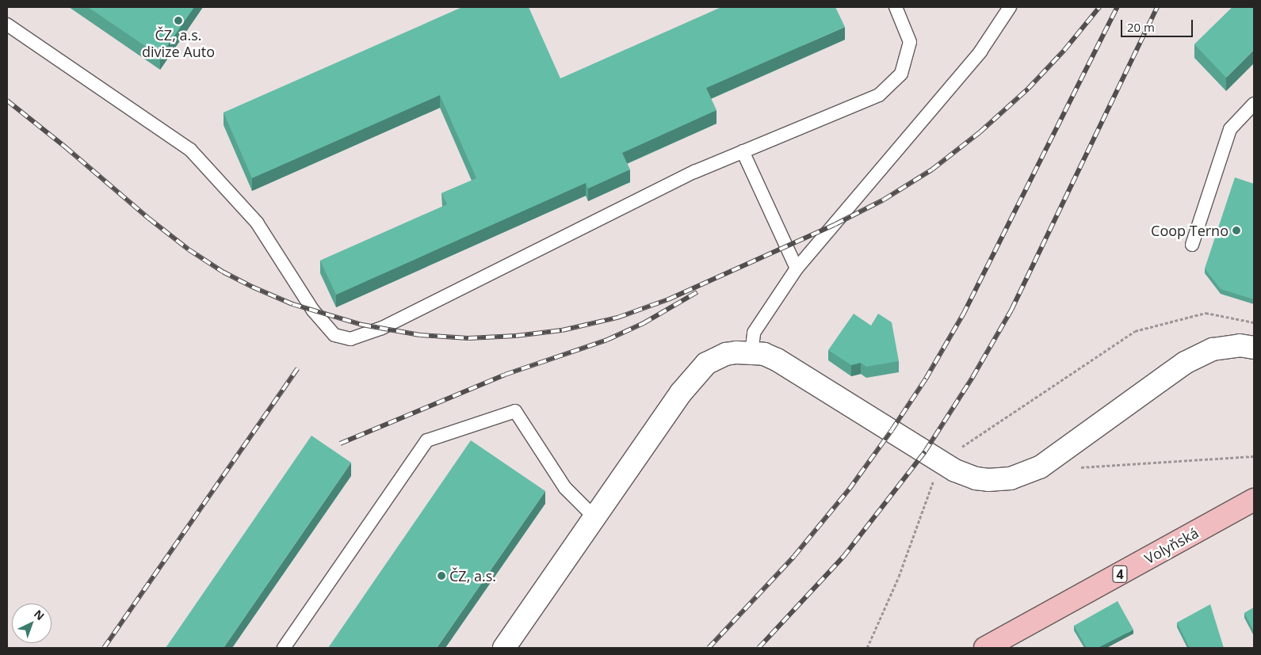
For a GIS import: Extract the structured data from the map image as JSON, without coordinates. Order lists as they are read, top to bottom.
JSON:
{
  "streets": {
    "main road": ["Volyňská", "4"]
  },
  "places": ["ČZ, a.s. divize Auto", "Coop Terno", "ČZ, a.s."],
  "scale_bar": "20 m",
  "north": "top right"
}
